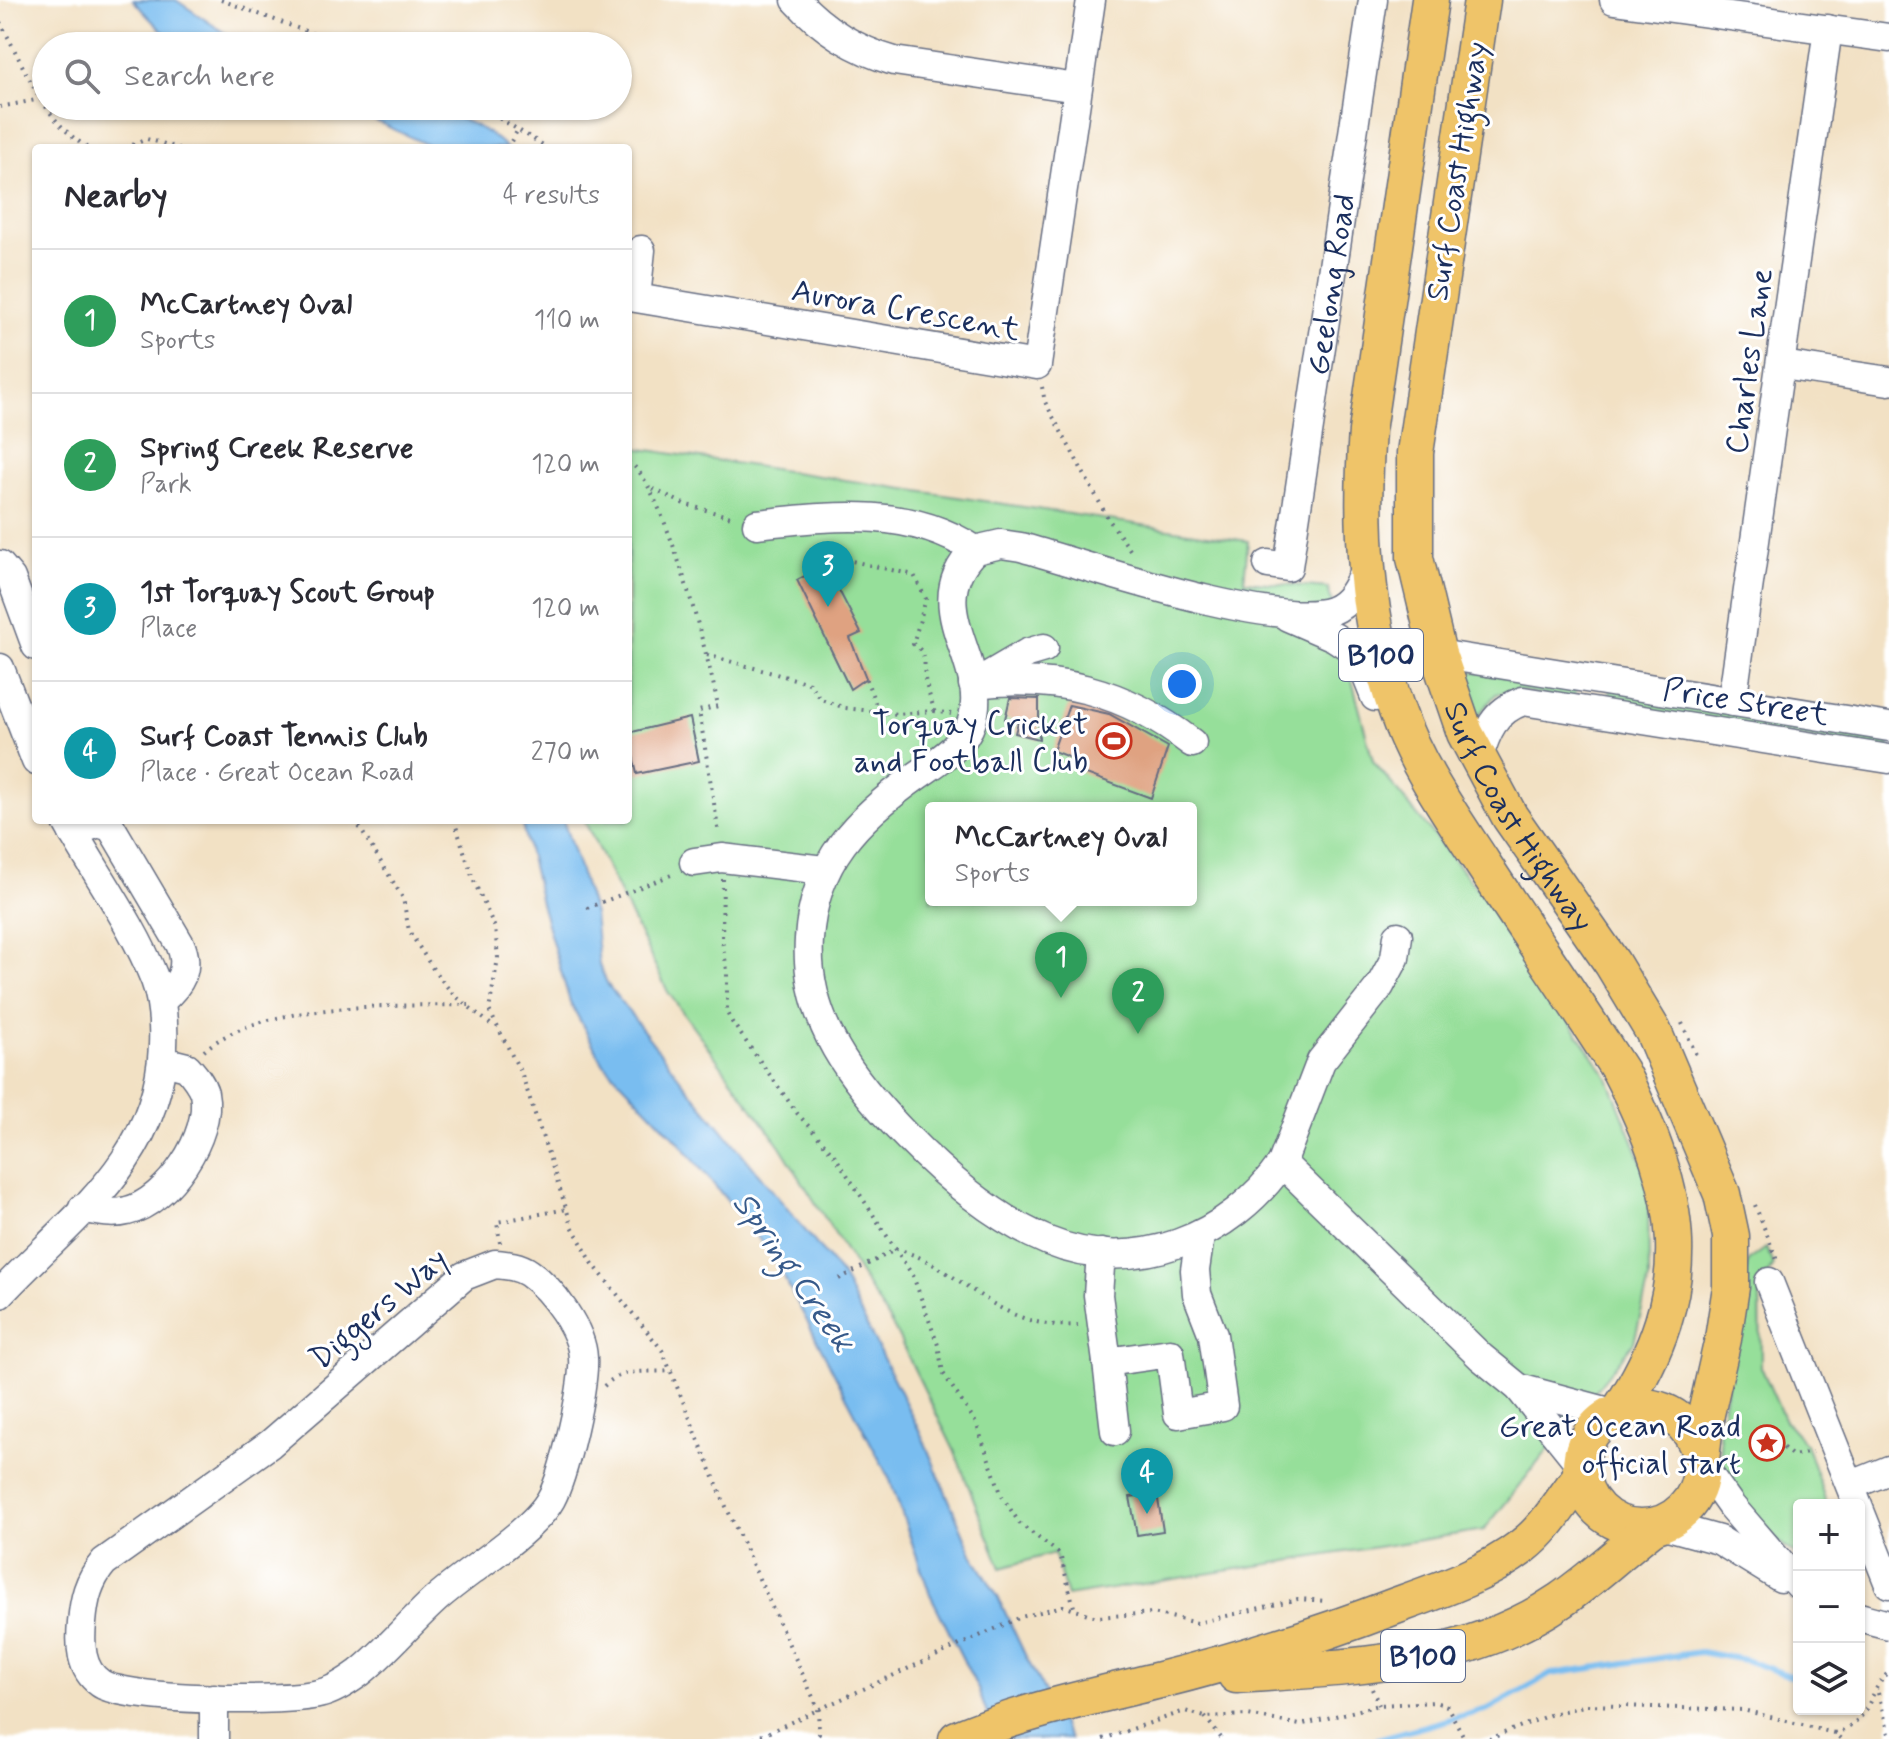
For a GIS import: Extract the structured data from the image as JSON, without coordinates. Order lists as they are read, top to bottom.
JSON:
{
  "streets": {
    "main road": ["Surf Coast Highway", "B100"],
    "street": [
      "Geelong Road",
      "Aurora Crescent",
      "Charles Lane",
      "Price Street",
      "Diggers Way"
    ]
  },
  "crossings": [
    ["Surf Coast Highway", "B100"],
    ["Surf Coast Highway", "Price Street"],
    ["Charles Lane", "Price Street"]
  ],
  "water": ["Spring Creek"],
  "places": {
    "sports": ["Torquay Cricket and Football Club"],
    "place": ["Great Ocean Road official start"]
  },
  "page": {
    "search": "Search here",
    "heading": ["Nearby", "4 results"],
    "list": [
      {
        "mark": "1",
        "name": "McCartney Oval",
        "note": "Sports",
        "value": "110 m"
      },
      {
        "mark": "2",
        "name": "Spring Creek Reserve",
        "note": "Park",
        "value": "120 m"
      },
      {
        "mark": "3",
        "name": "1st Torquay Scout Group",
        "note": "Place",
        "value": "120 m"
      },
      {
        "mark": "4",
        "name": "Surf Coast Tennis Club",
        "note": "Place · Great Ocean Road",
        "value": "270 m"
      }
    ],
    "pins": [
      "3",
      "1",
      "2",
      "4"
    ],
    "popup": ["McCartney Oval", "Sports"],
    "map_buttons": ["+", "−"]
  }
}
